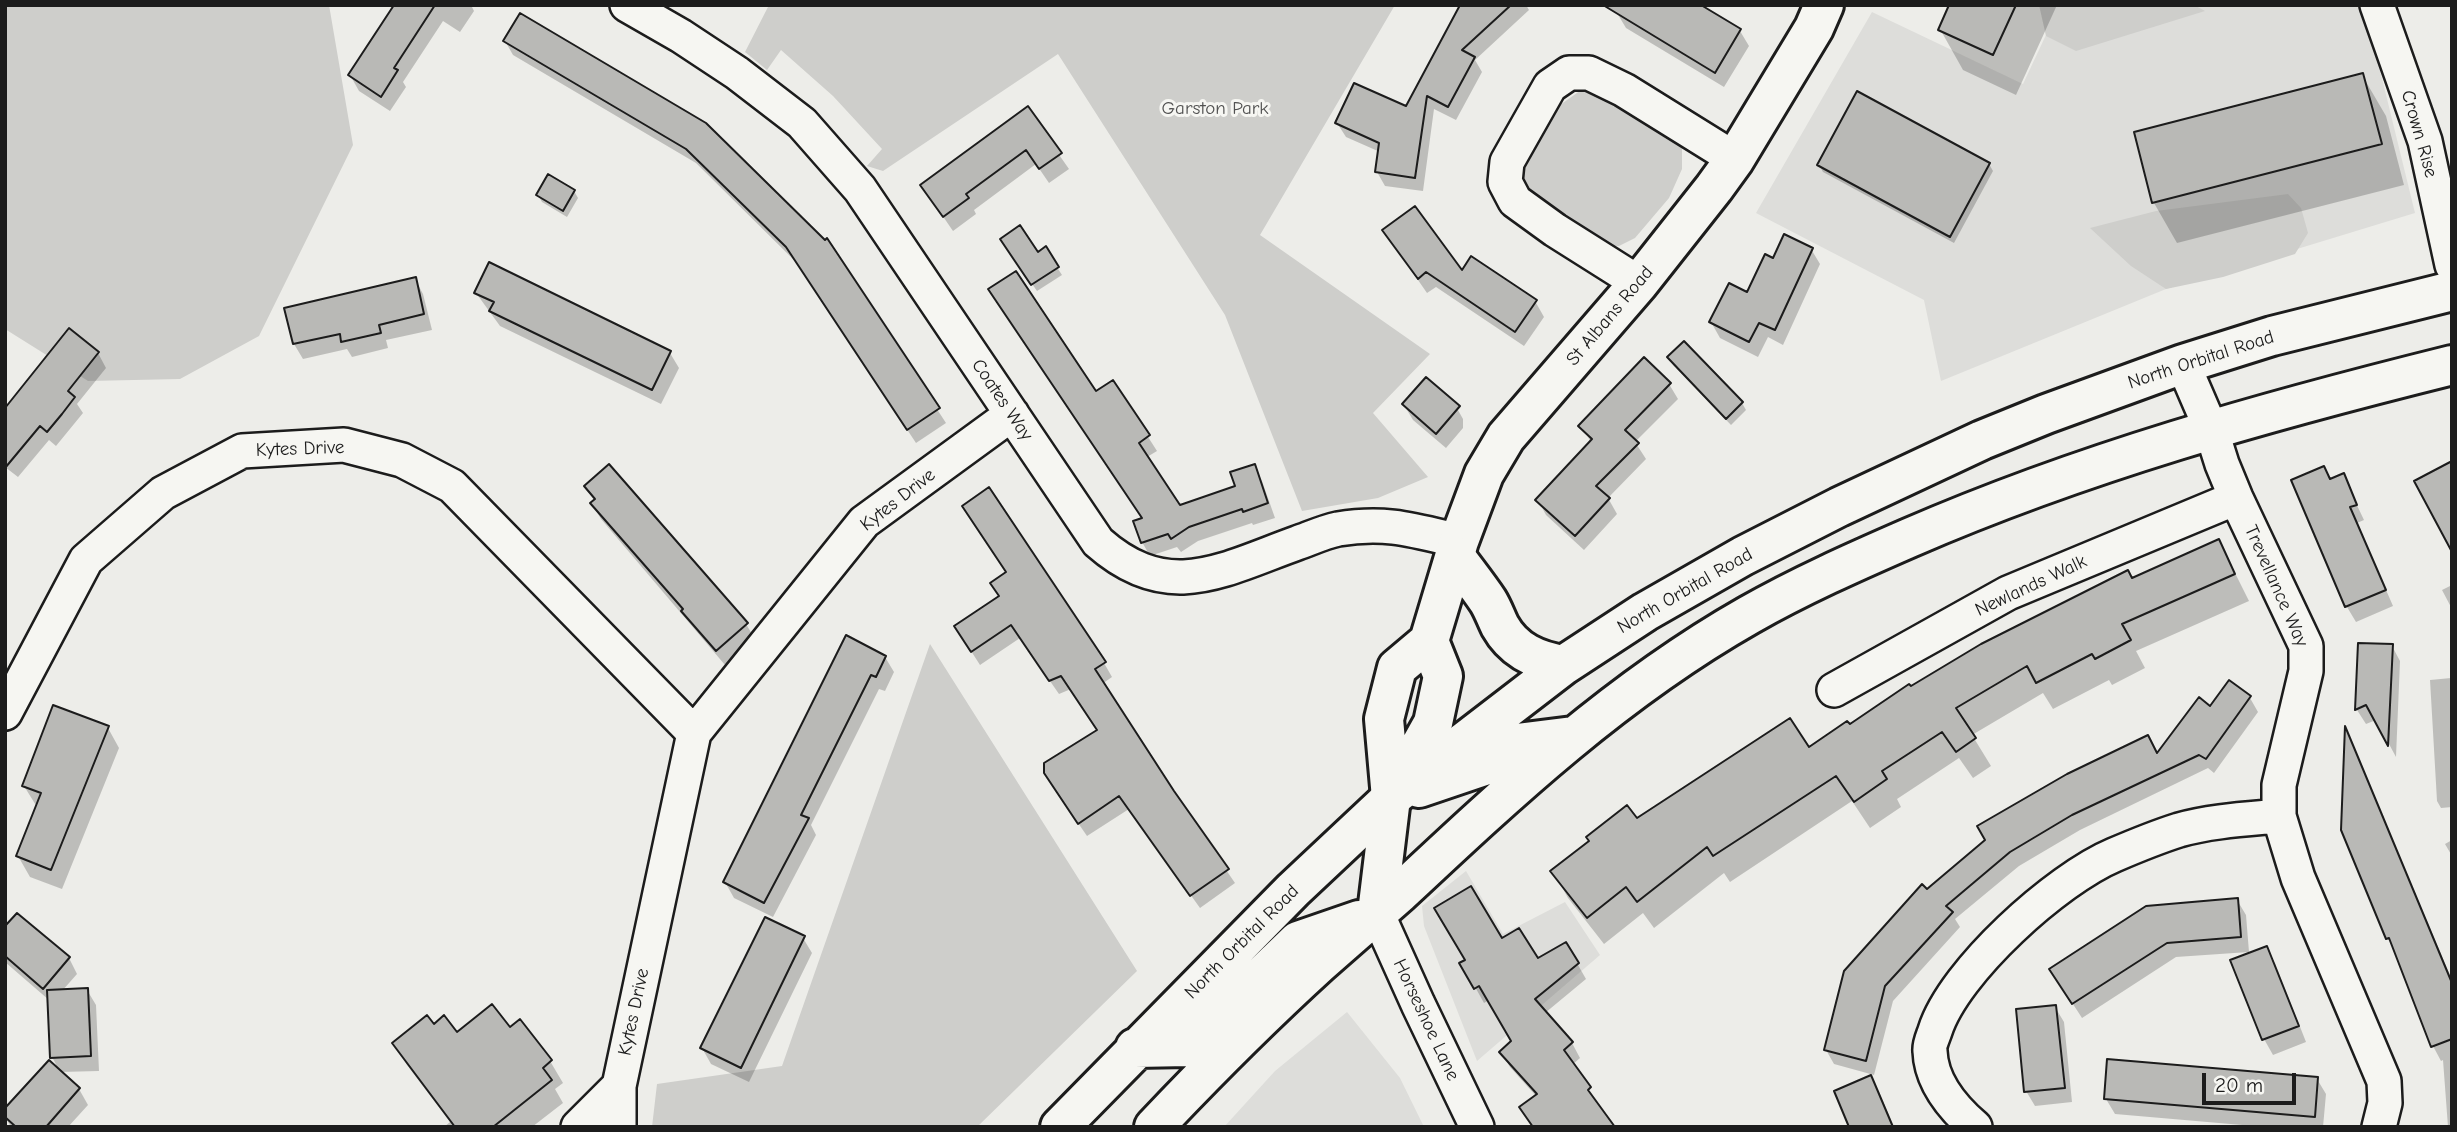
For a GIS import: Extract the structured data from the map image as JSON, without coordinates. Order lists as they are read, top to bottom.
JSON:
{
  "streets": {
    "main road": ["St Albans Road", "North Orbital Road"],
    "street": [
      "Crown Rise",
      "Coates Way",
      "Kytes Drive",
      "Newlands Walk",
      "Trevellance Way",
      "Horseshoe Lane"
    ]
  },
  "crossings": [
    ["St Albans Road", "North Orbital Road"],
    ["St Albans Road", "Coates Way"],
    ["St Albans Road", "Horseshoe Lane"],
    ["North Orbital Road", "Trevellance Way"],
    ["Coates Way", "Kytes Drive"],
    ["Newlands Walk", "Trevellance Way"]
  ],
  "parks": ["Garston Park"],
  "scale_bar": "20 m"
}
